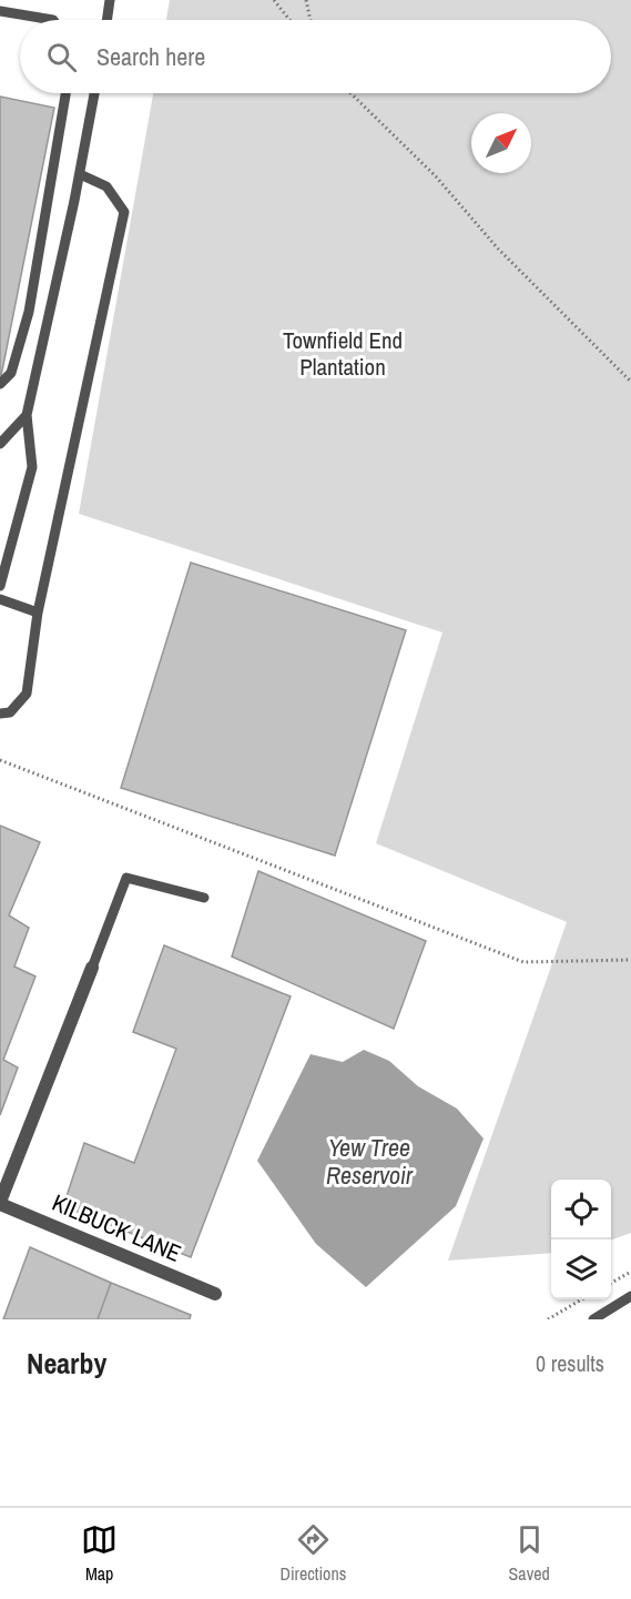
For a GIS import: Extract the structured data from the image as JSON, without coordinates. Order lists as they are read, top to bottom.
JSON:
{
  "streets": {
    "street": ["KILBUCK LANE"]
  },
  "water": ["Yew Tree Reservoir"],
  "parks": ["Townfield End Plantation"],
  "north": "top right",
  "page": {
    "search": "Search here",
    "heading": ["Nearby", "0 results"],
    "nav": ["Map", "Directions", "Saved"]
  }
}
